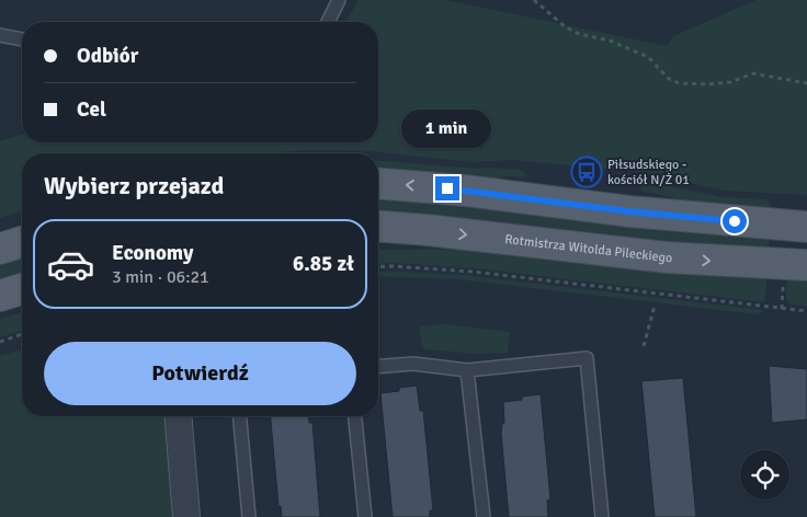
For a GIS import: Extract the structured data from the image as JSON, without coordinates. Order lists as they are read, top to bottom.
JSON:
{
  "streets": {
    "main road": ["Rotmistrza Witolda Pileckiego"]
  },
  "places": {
    "bus stop": ["Piłsudskiego - kościół N/Ż 01"]
  },
  "page": {
    "banner": ["Odbiór", "Cel"],
    "bubble": "1 min",
    "heading": "Wybierz przejazd",
    "list": [
      {
        "name": "Economy",
        "note": "3 min · 06:21",
        "value": "6.85 zł"
      }
    ],
    "buttons": "Potwierdź"
  }
}
